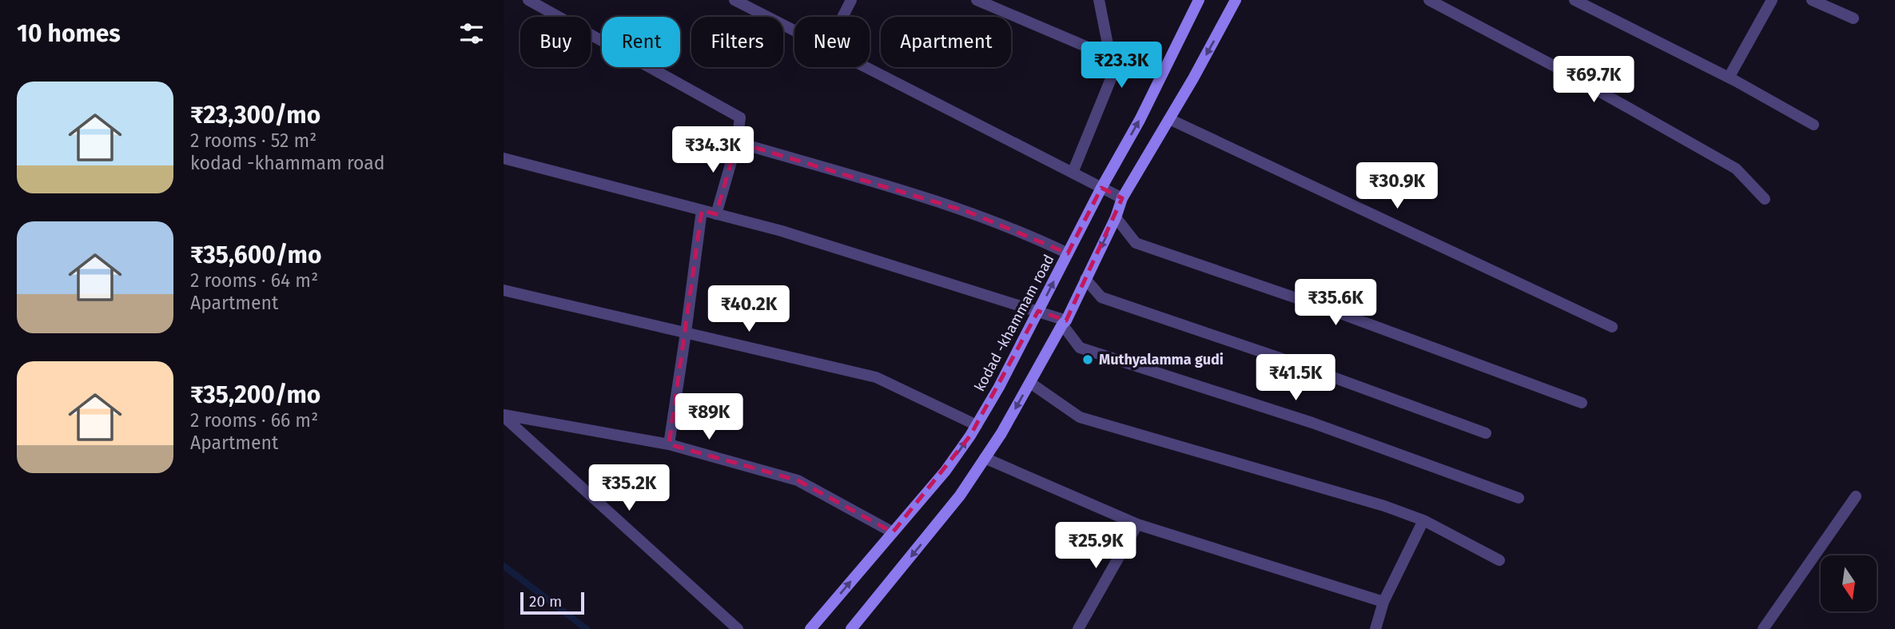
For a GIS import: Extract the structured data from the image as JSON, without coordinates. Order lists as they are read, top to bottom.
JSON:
{
  "streets": {
    "main road": ["kodad -khammam road"]
  },
  "places": ["Muthyalamma gudi"],
  "scale_bar": "20 m",
  "north": "bottom",
  "page": {
    "heading": "10 homes",
    "chip": [
      "Buy",
      "Rent",
      "Filters",
      "New",
      "Apartment"
    ],
    "price": [
      "₹23.3K",
      "₹69.7K",
      "₹34.3K",
      "₹30.9K",
      "₹35.6K",
      "₹40.2K",
      "₹41.5K",
      "₹89K",
      "₹35.2K",
      "₹25.9K"
    ],
    "list": [
      {
        "name": "₹23,300/mo",
        "note": "2 rooms · 52 m² · kodad -khammam road"
      },
      {
        "name": "₹35,600/mo",
        "note": "2 rooms · 64 m² · Apartment"
      },
      {
        "name": "₹35,200/mo",
        "note": "2 rooms · 66 m² · Apartment"
      }
    ],
    "scale": "20 m"
  }
}
